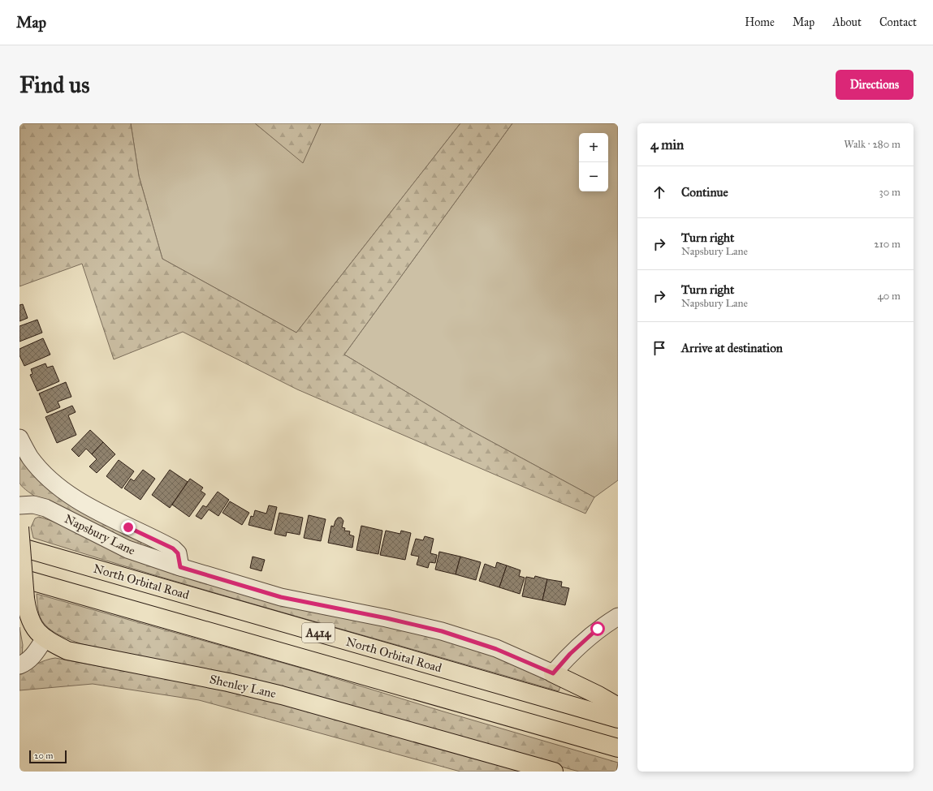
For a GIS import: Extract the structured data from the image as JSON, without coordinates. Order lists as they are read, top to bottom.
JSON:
{
  "streets": {
    "main road": ["North Orbital Road", "A414", "Shenley Lane"],
    "street": ["Napsbury Lane"]
  },
  "scale_bar": "20 m",
  "page": {
    "header": "Map",
    "nav": [
      "Home",
      "Map",
      "About",
      "Contact"
    ],
    "buttons": "Directions",
    "title": "Find us",
    "heading": ["4 min", "Walk · 280 m"],
    "map_buttons": ["+", "−"],
    "list": [
      ["Continue", "30 m"],
      ["Turn right", "Napsbury Lane", "210 m"],
      ["Turn right", "Napsbury Lane", "40 m"],
      "Arrive at destination"
    ],
    "scale": "20 m"
  }
}
